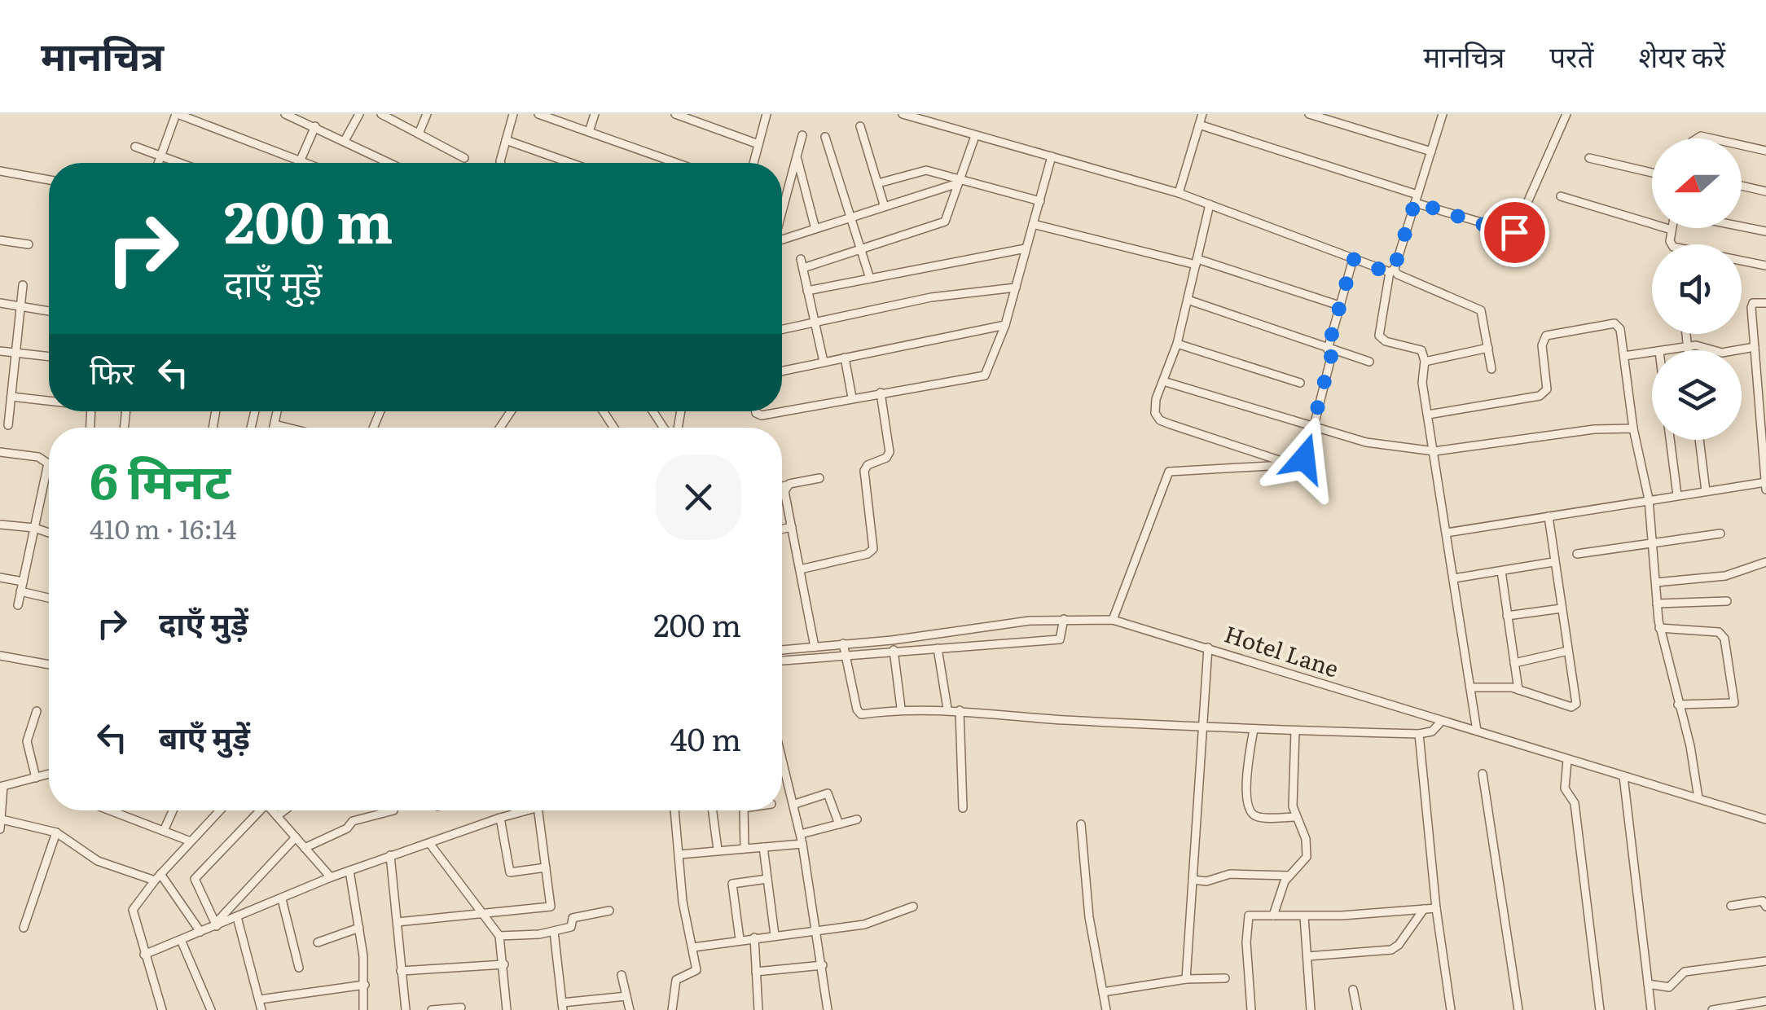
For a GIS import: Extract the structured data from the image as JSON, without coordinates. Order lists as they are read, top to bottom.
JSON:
{
  "streets": {
    "street": ["Hotel Lane"]
  },
  "north": "left",
  "page": {
    "header": "मानचित्र",
    "nav": ["मानचित्र", "परतें", "शेयर करें"],
    "turn": ["200 m", "दाएँ मुड़ें"],
    "then": "फिर",
    "heading": ["6 मिनट", "410 m · 16:14"],
    "list": [
      {
        "name": "दाएँ मुड़ें",
        "value": "200 m"
      },
      {
        "name": "बाएँ मुड़ें",
        "value": "40 m"
      }
    ]
  }
}
